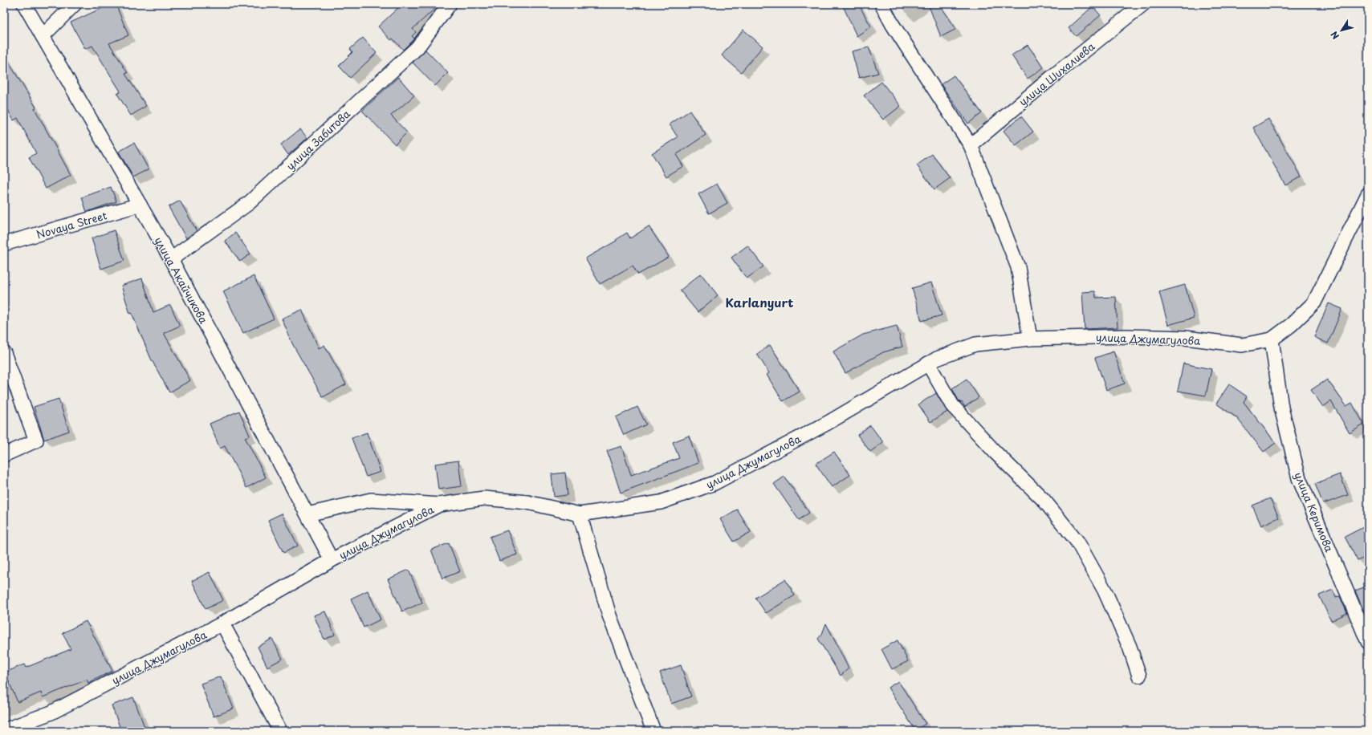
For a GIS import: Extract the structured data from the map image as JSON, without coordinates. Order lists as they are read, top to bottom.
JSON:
{
  "streets": {
    "street": [
      "улица Шихалиева",
      "улица Забитова",
      "Novaya Street",
      "улица Акайчикова",
      "улица Джумагулова",
      "улица Керимова"
    ]
  },
  "crossings": [
    ["улица Забитова", "улица Акайчикова"],
    ["Novaya Street", "улица Акайчикова"],
    ["улица Акайчикова", "улица Джумагулова"],
    ["улица Джумагулова", "улица Керимова"]
  ],
  "districts": ["Karlanyurt"],
  "north": "bottom left"
}
